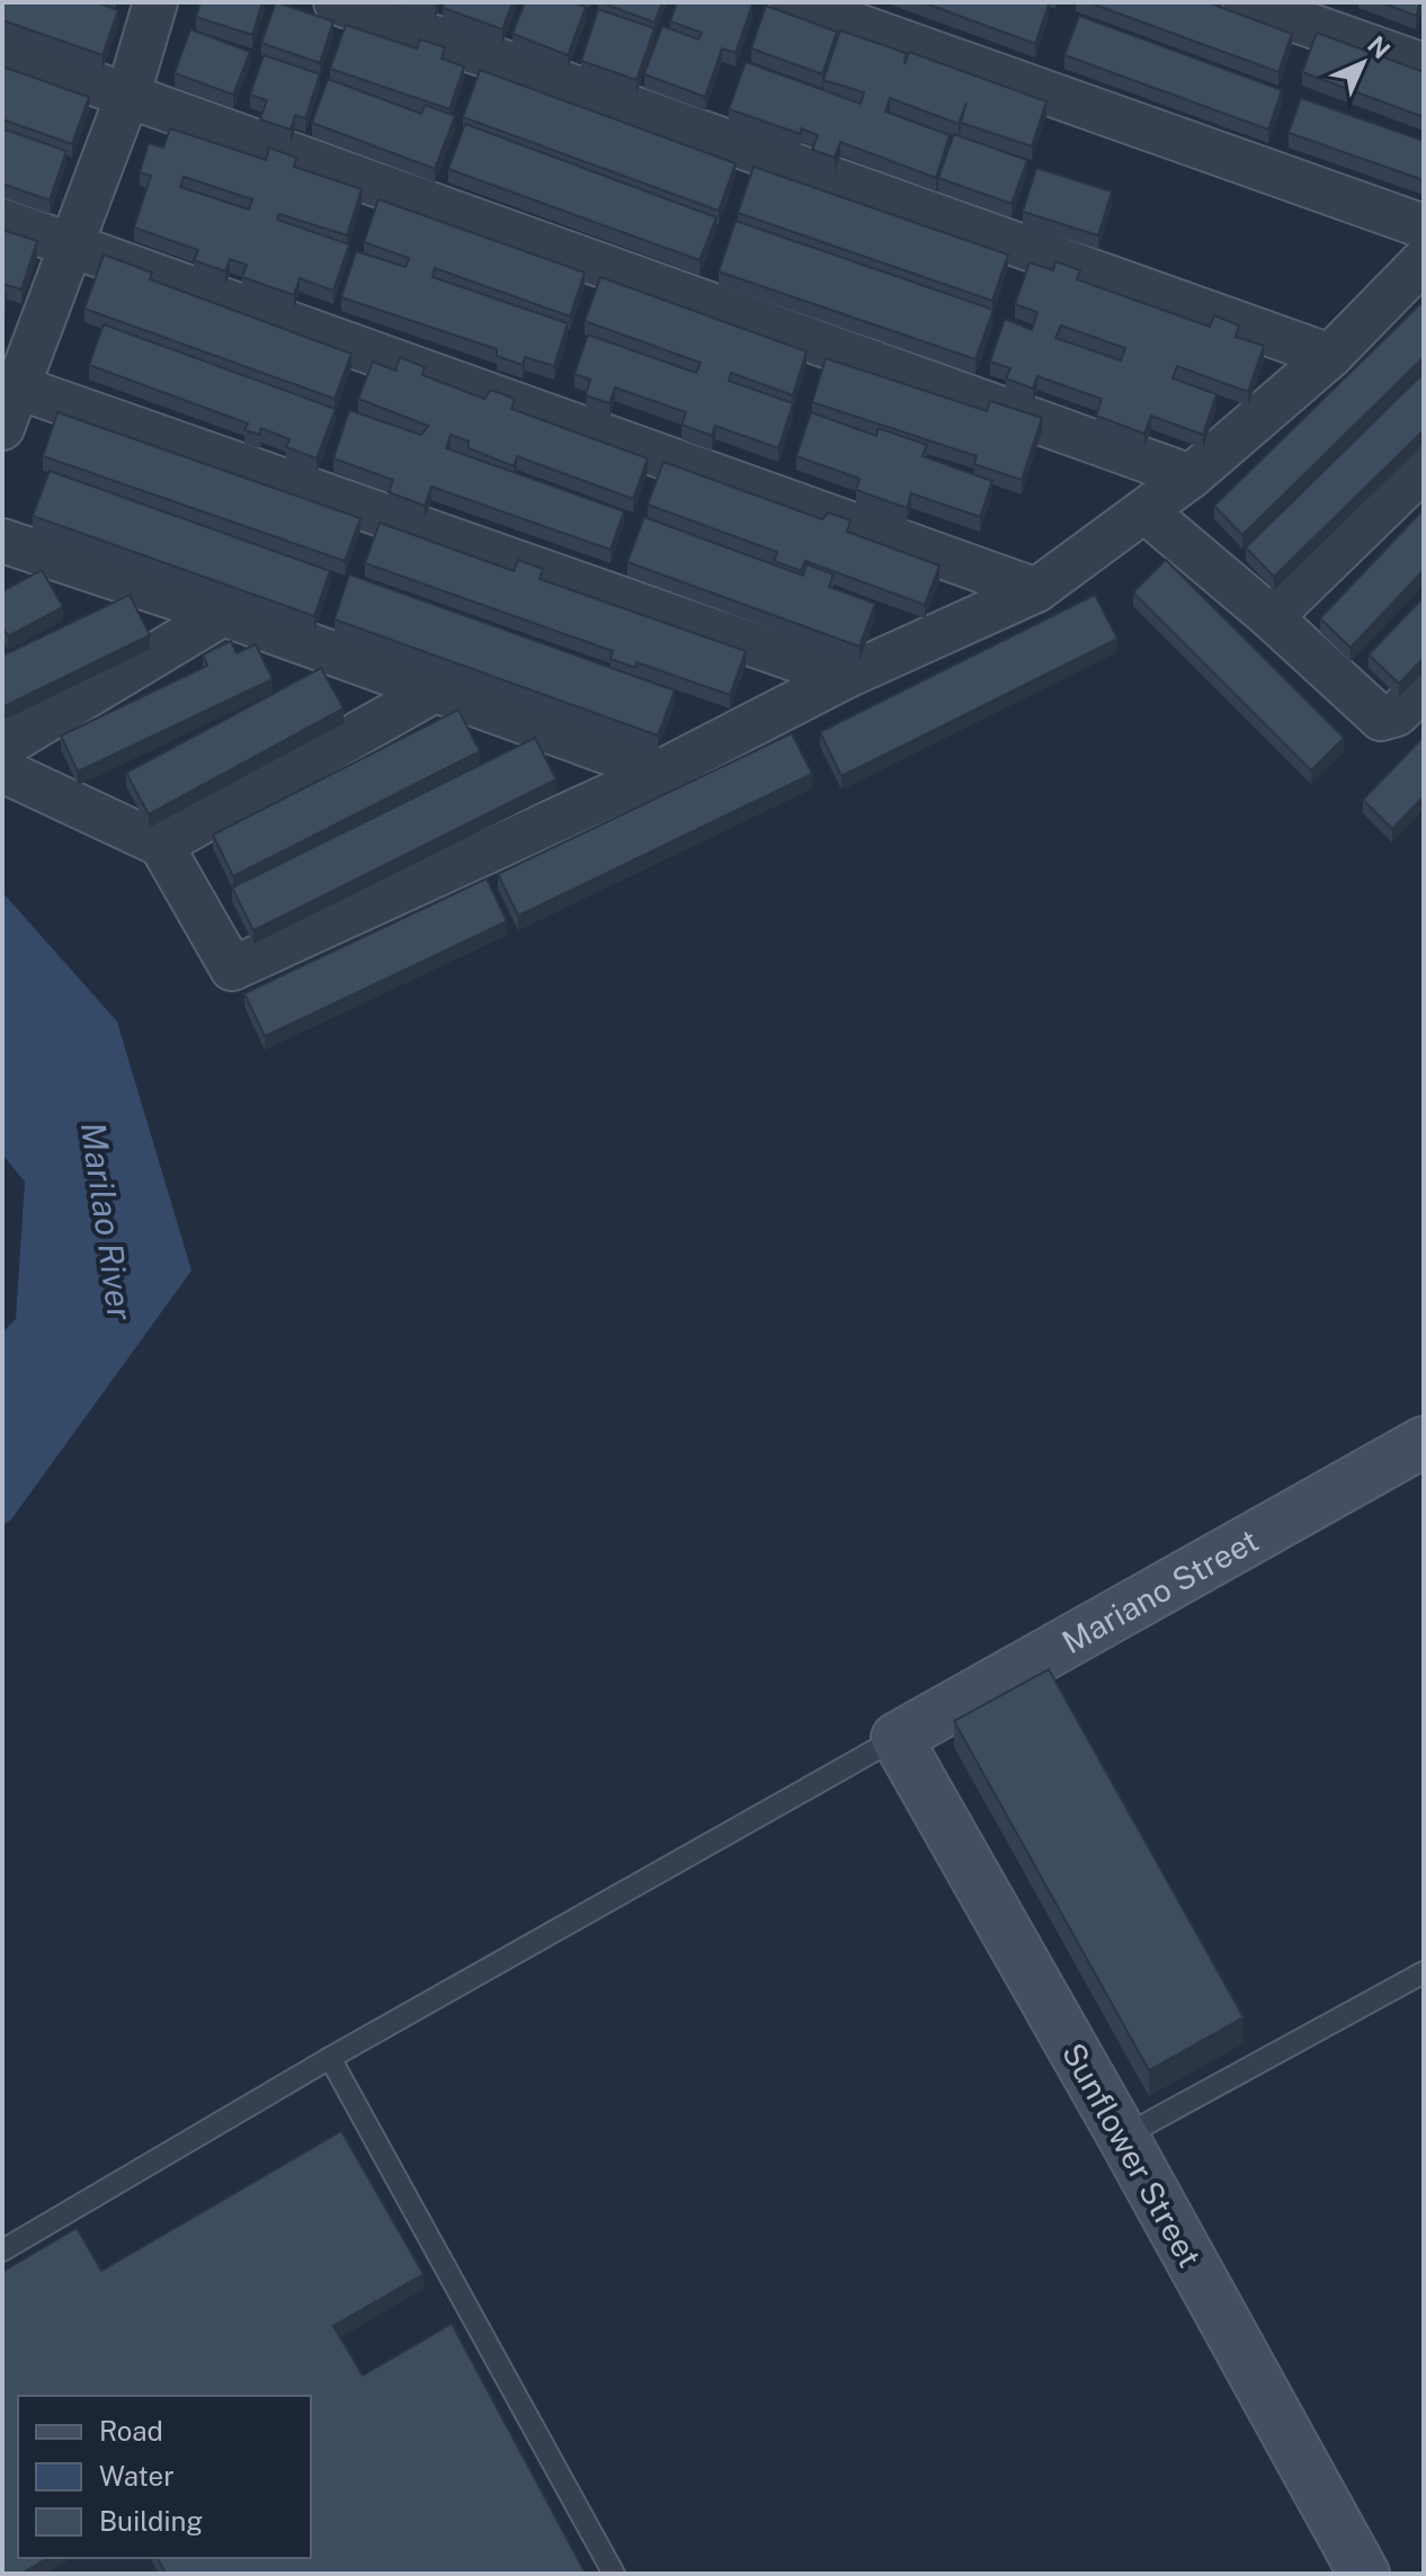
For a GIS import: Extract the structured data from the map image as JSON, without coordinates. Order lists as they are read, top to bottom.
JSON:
{
  "streets": {
    "main road": ["Mariano Street", "Sunflower Street"]
  },
  "crossings": [
    ["Mariano Street", "Sunflower Street"]
  ],
  "water": ["Marilao River"],
  "legend": ["Road", "Water", "Building"],
  "north": "top right"
}
